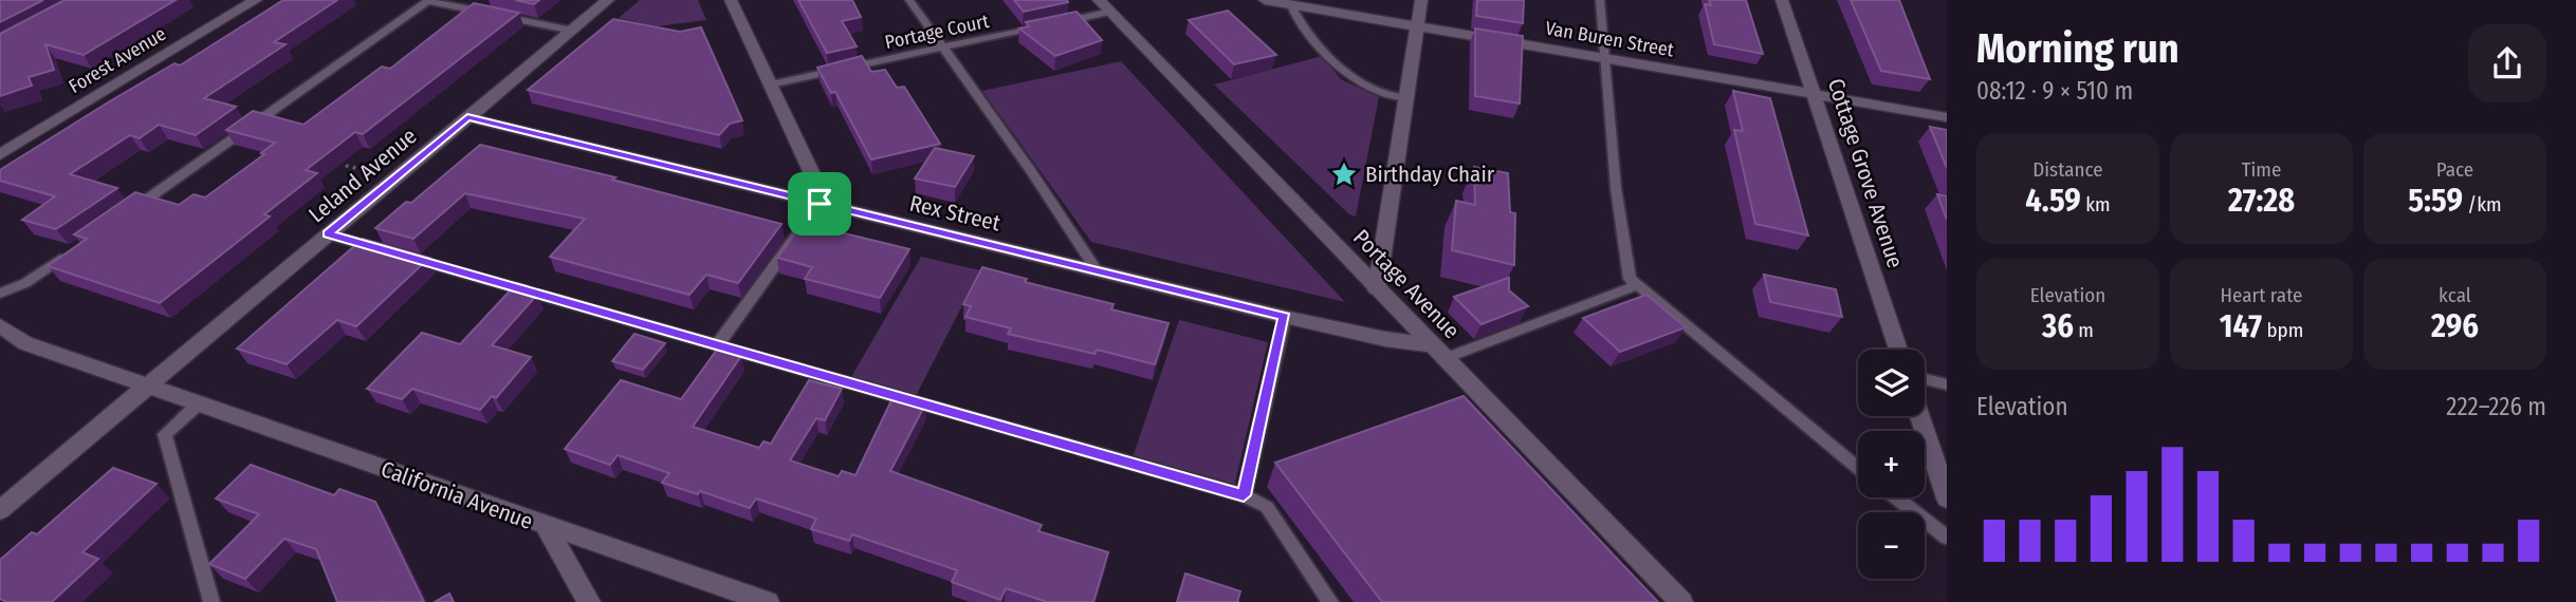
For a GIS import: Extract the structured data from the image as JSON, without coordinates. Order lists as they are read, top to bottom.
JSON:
{
  "streets": {
    "street": [
      "Van Buren Street",
      "Forest Avenue",
      "Cottage Grove Avenue",
      "Leland Avenue",
      "Rex Street",
      "Portage Avenue",
      "California Avenue"
    ],
    "lane": ["Portage Court"]
  },
  "crossings": [
    ["Van Buren Street", "Cottage Grove Avenue"],
    ["Leland Avenue", "Rex Street"],
    ["Leland Avenue", "California Avenue"],
    ["Rex Street", "Portage Avenue"]
  ],
  "places": {
    "place": ["Birthday Chair"]
  },
  "page": {
    "heading": ["Morning run", "08:12 · 9 × 510 m"],
    "stats": [
      ["Distance", "4.59 km"],
      ["Time", "27:28"],
      ["Pace", "5:59 /km"],
      ["Elevation", "36 m"],
      ["Heart rate", "147 bpm"],
      ["kcal", "296"]
    ],
    "map_buttons": ["+", "−"],
    "chart": ["Elevation", "222–226 m"]
  }
}
